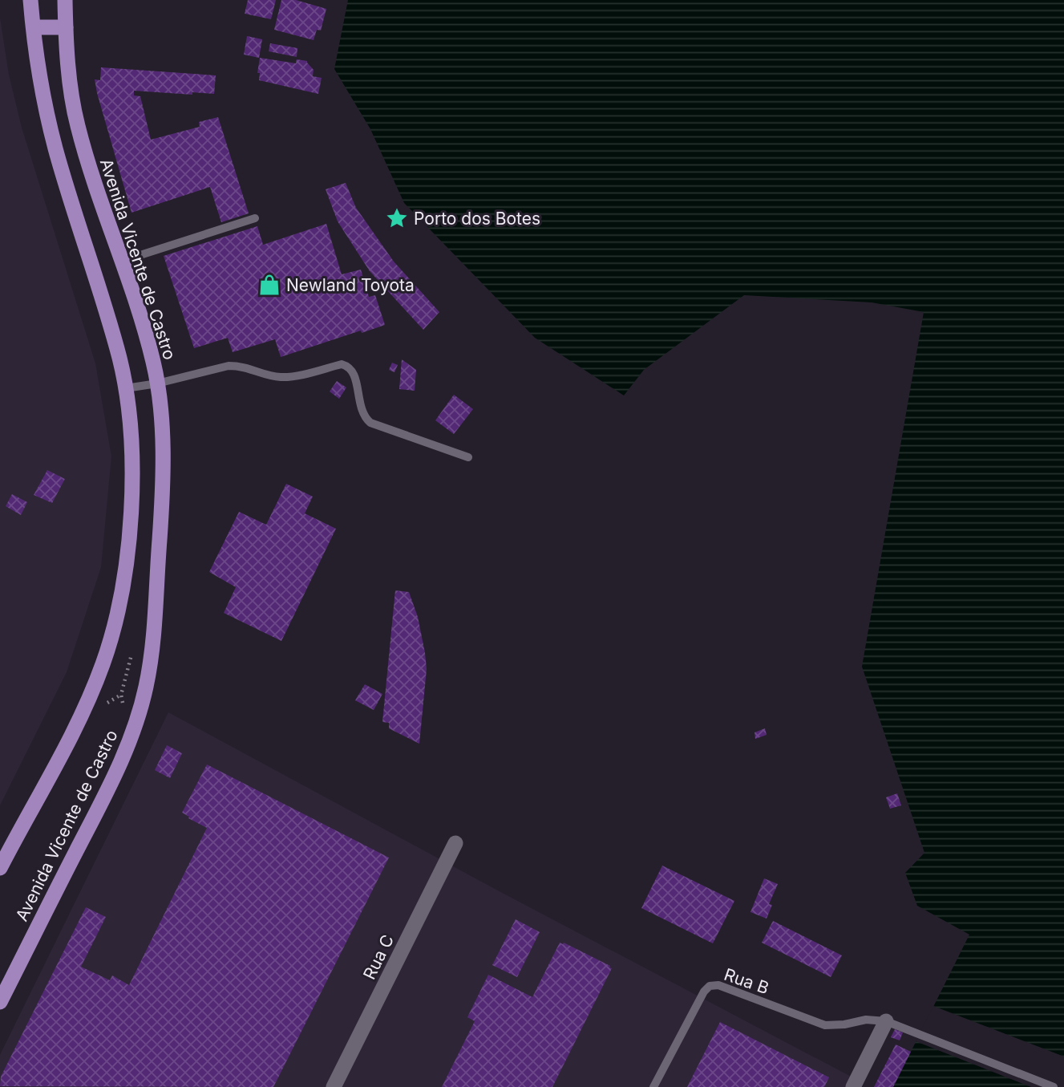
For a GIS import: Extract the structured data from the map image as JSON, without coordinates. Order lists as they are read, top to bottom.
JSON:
{
  "streets": {
    "main road": ["Avenida Vicente de Castro"],
    "street": ["Rua C"],
    "lane": ["Rua B"]
  },
  "places": {
    "place": ["Porto dos Botes"],
    "shop": ["Newland Toyota"]
  }
}
